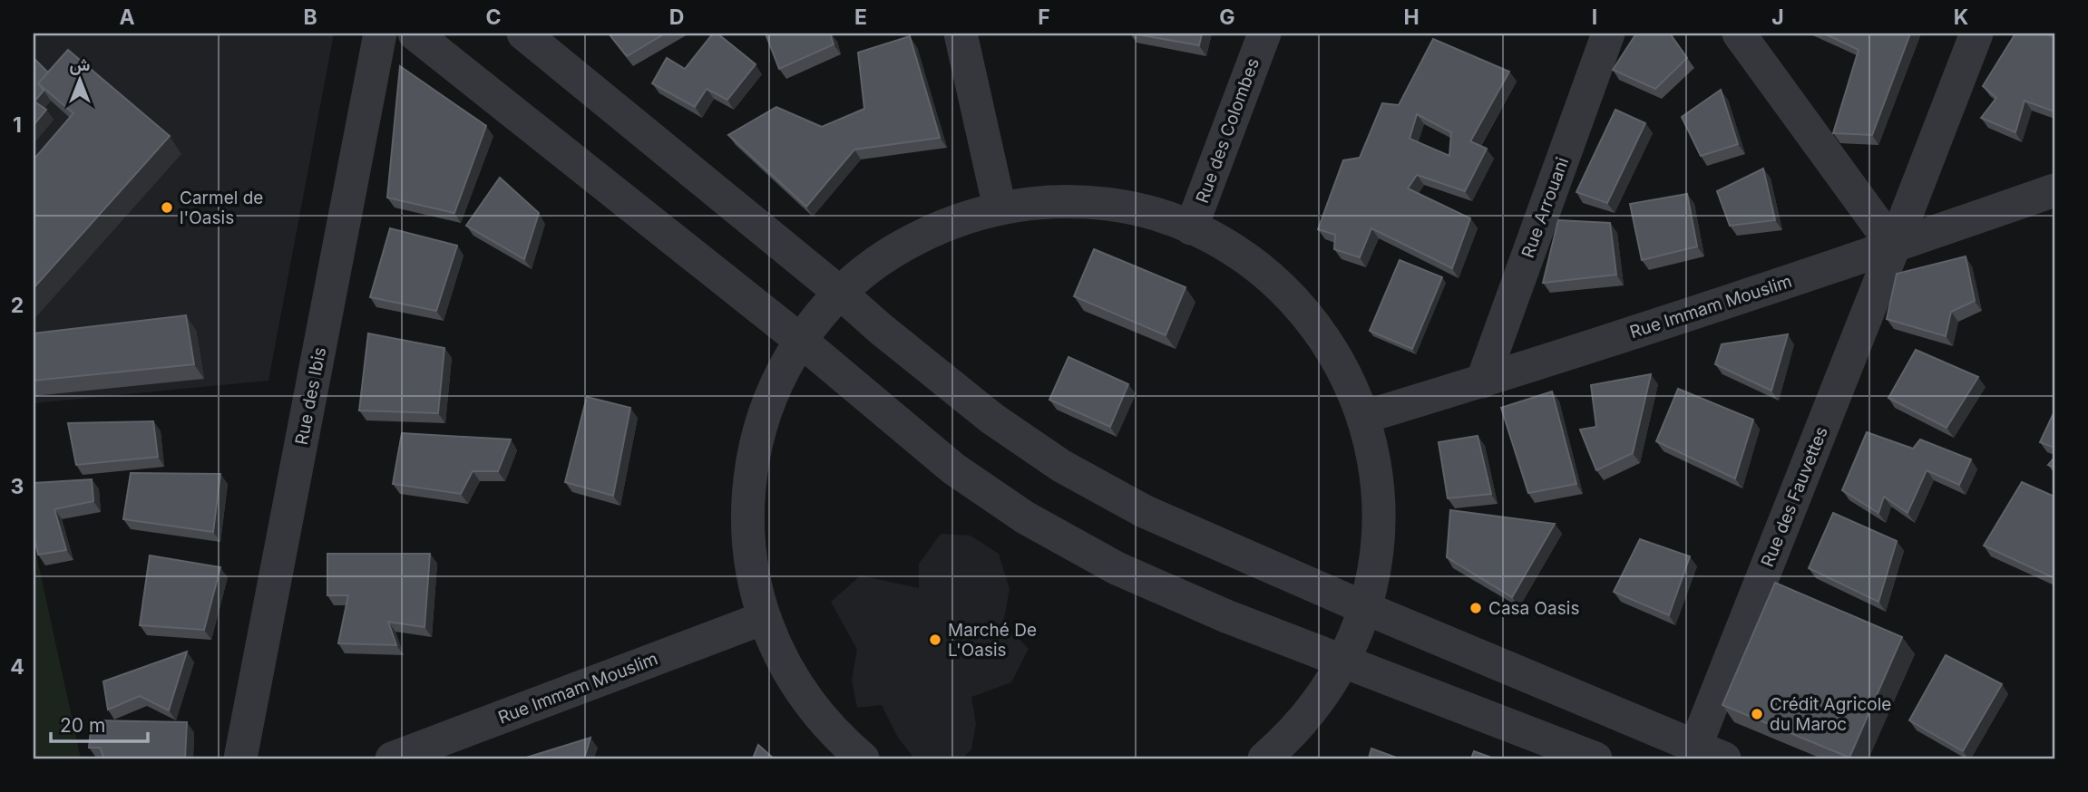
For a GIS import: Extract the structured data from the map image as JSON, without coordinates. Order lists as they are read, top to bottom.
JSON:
{
  "streets": {
    "street": [
      "Rue des Colombes",
      "Rue Arrouani",
      "Rue Immam Mouslim",
      "Rue des Ibis",
      "Rue des Fauvettes"
    ]
  },
  "crossings": [
    ["Rue Arrouani", "Rue Immam Mouslim"],
    ["Rue Immam Mouslim", "Rue des Fauvettes"]
  ],
  "places": [
    "Carmel de l'Oasis",
    "Casa Oasis",
    "Marché De L'Oasis",
    "Crédit Agricole du Maroc"
  ],
  "scale_bar": "20 m",
  "north": "top",
  "grid": {
    "columns": [
      "A",
      "B",
      "C",
      "D",
      "E",
      "F",
      "G",
      "H",
      "I",
      "J",
      "K"
    ],
    "rows": [
      "1",
      "2",
      "3",
      "4"
    ]
  }
}
